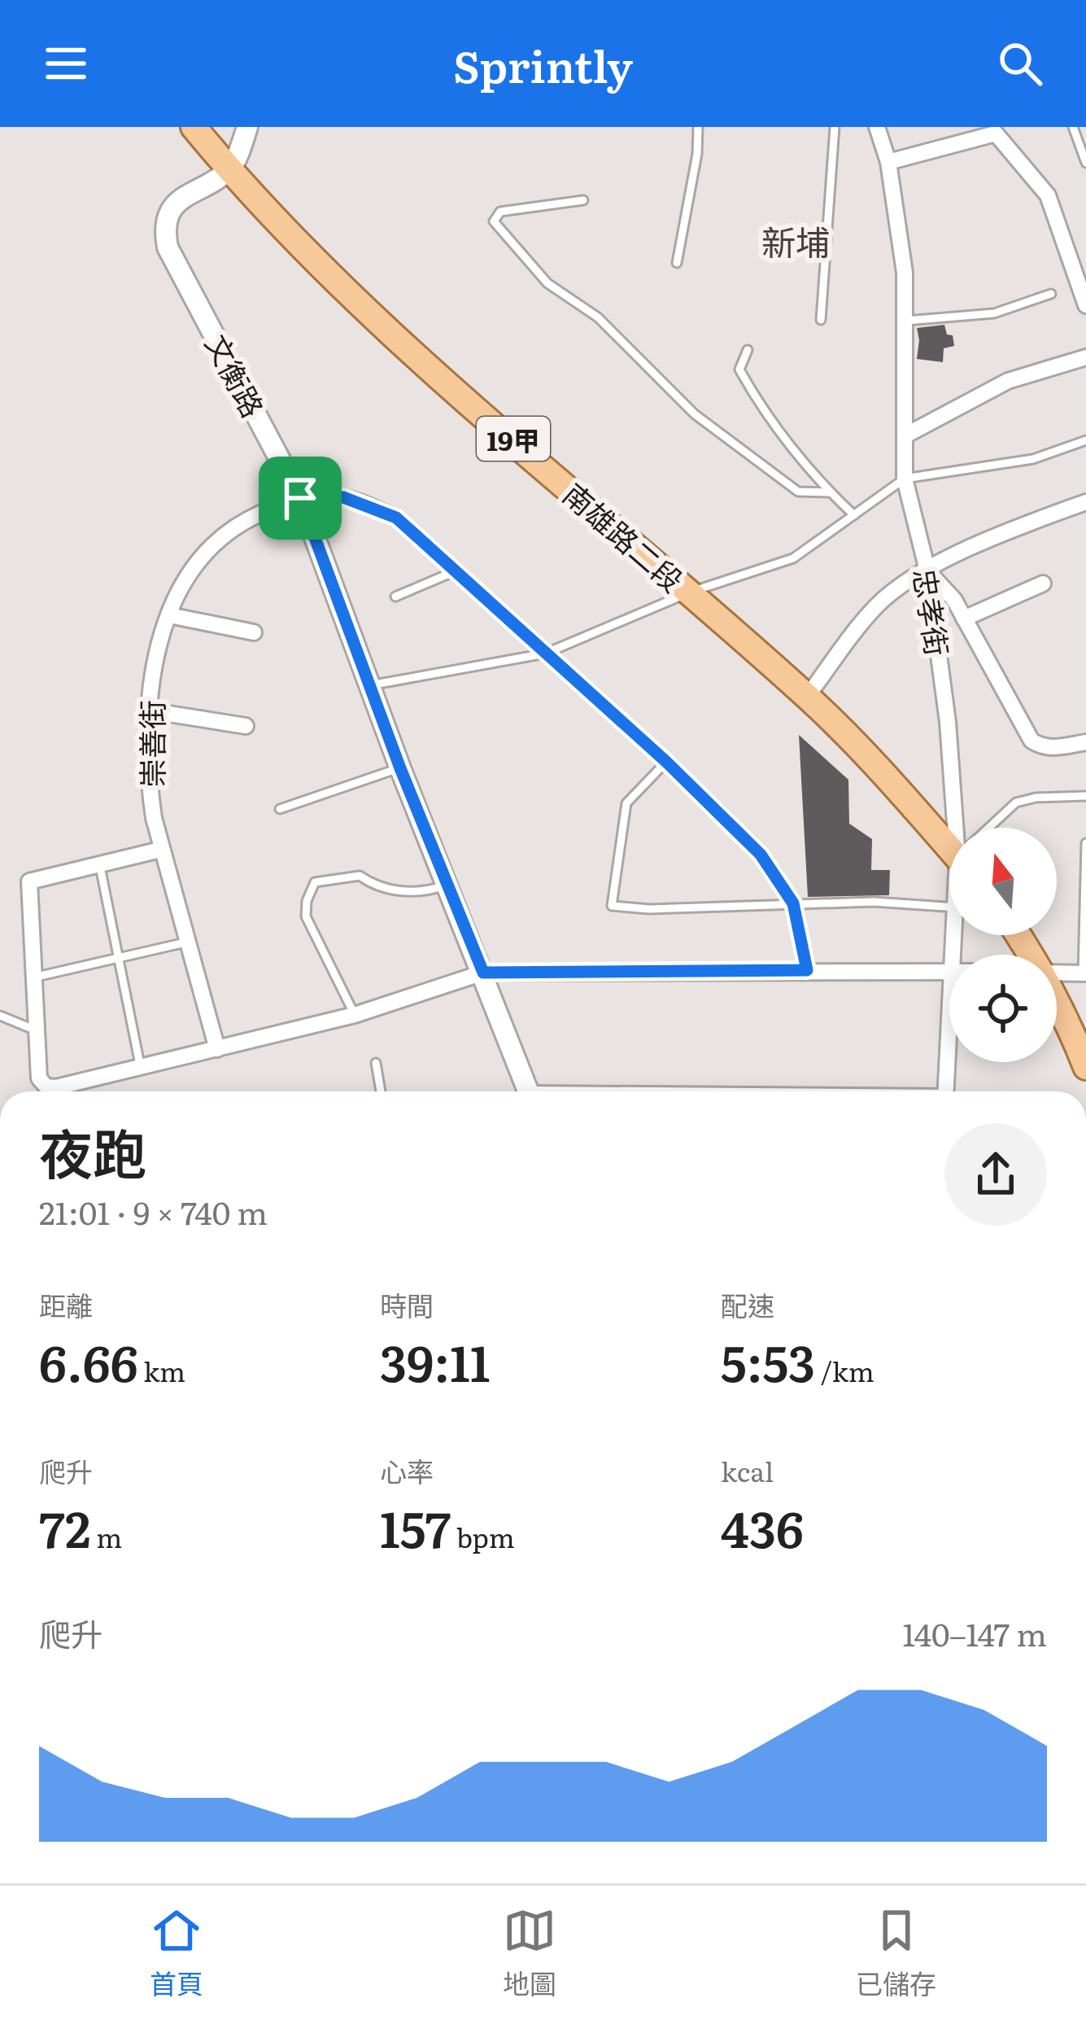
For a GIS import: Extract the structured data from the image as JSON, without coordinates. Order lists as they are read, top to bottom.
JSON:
{
  "streets": {
    "main road": ["19甲", "南雄路二段"],
    "street": ["文衡路", "忠孝街", "崇善街"]
  },
  "crossings": [
    ["文衡路", "南雄路二段"],
    ["文衡路", "崇善街"]
  ],
  "districts": ["新埔"],
  "north": "top",
  "page": {
    "header": "Sprintly",
    "heading": ["夜跑", "21:01 · 9 × 740 m"],
    "stats": [
      ["距離", "6.66 km"],
      ["時間", "39:11"],
      ["配速", "5:53 /km"],
      ["爬升", "72 m"],
      ["心率", "157 bpm"],
      ["kcal", "436"]
    ],
    "chart": ["爬升", "140–147 m"],
    "tabs": ["首頁", "地圖", "已儲存"]
  }
}
